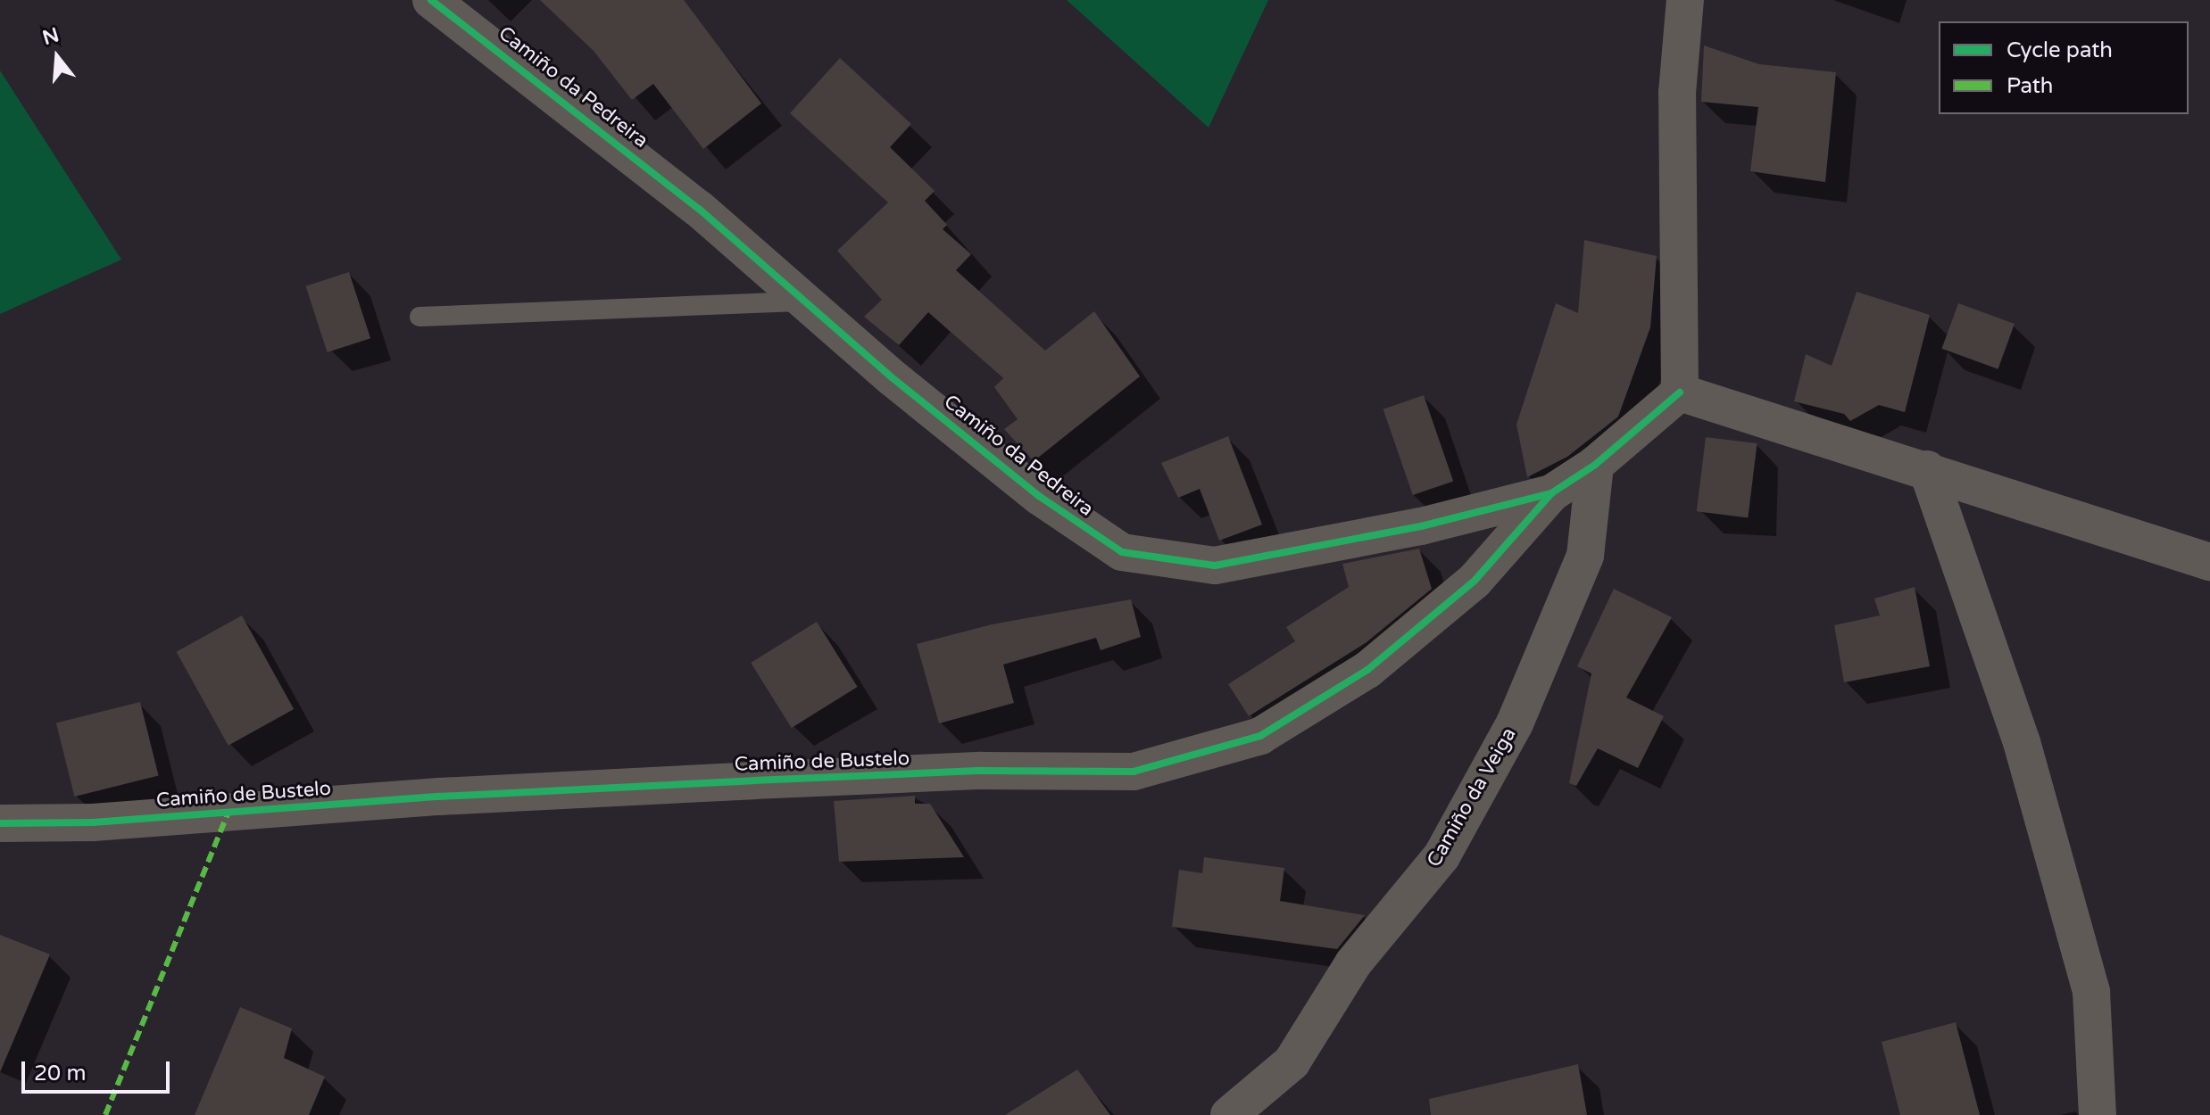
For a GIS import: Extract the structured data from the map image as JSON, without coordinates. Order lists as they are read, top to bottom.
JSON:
{
  "streets": {
    "street": ["Camiño da Pedreira", "Camiño de Bustelo", "Camiño da Veiga"]
  },
  "crossings": [
    ["Camiño da Pedreira", "Camiño de Bustelo"],
    ["Camiño da Pedreira", "Camiño da Veiga"]
  ],
  "legend": ["Cycle path", "Path"],
  "scale_bar": "20 m",
  "north": "top"
}
